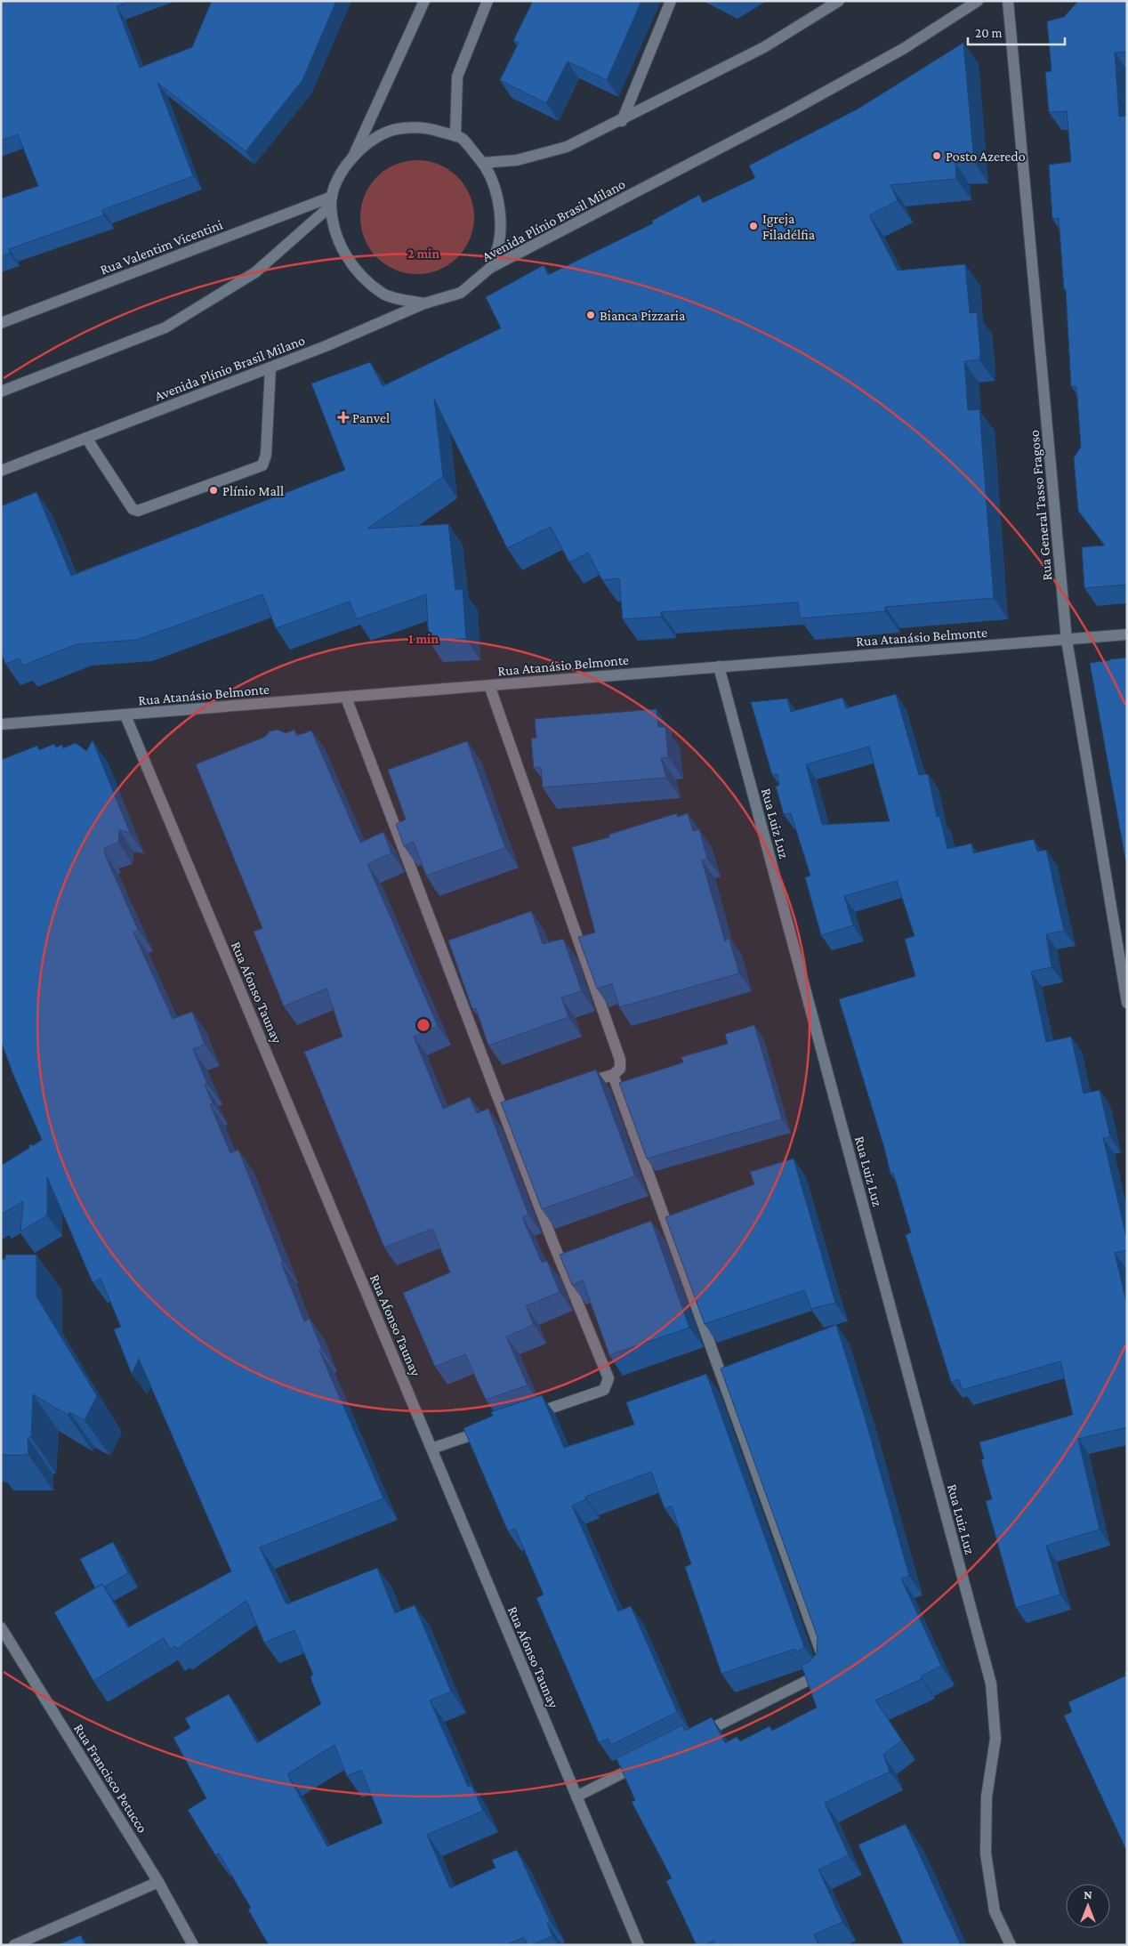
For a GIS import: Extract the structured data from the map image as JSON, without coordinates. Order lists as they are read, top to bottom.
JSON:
{
  "streets": {
    "street": [
      "Avenida Plínio Brasil Milano",
      "Rua Valentim Vicentini",
      "Rua General Tasso Fragoso",
      "Rua Atanásio Belmonte",
      "Rua Luiz Luz",
      "Rua Afonso Taunay",
      "Rua Francisco Petucco"
    ]
  },
  "crossings": [
    ["Rua General Tasso Fragoso", "Rua Atanásio Belmonte"],
    ["Rua Atanásio Belmonte", "Rua Luiz Luz"],
    ["Rua Atanásio Belmonte", "Rua Afonso Taunay"]
  ],
  "places": {
    "other": [
      "Posto Azeredo",
      "Igreja Filadélfia",
      "Bianca Pizzaria",
      "Plínio Mall"
    ],
    "health": ["Panvel"]
  },
  "scale_bar": "20 m",
  "north": "top",
  "rings": ["2 min", "1 min"]
}
